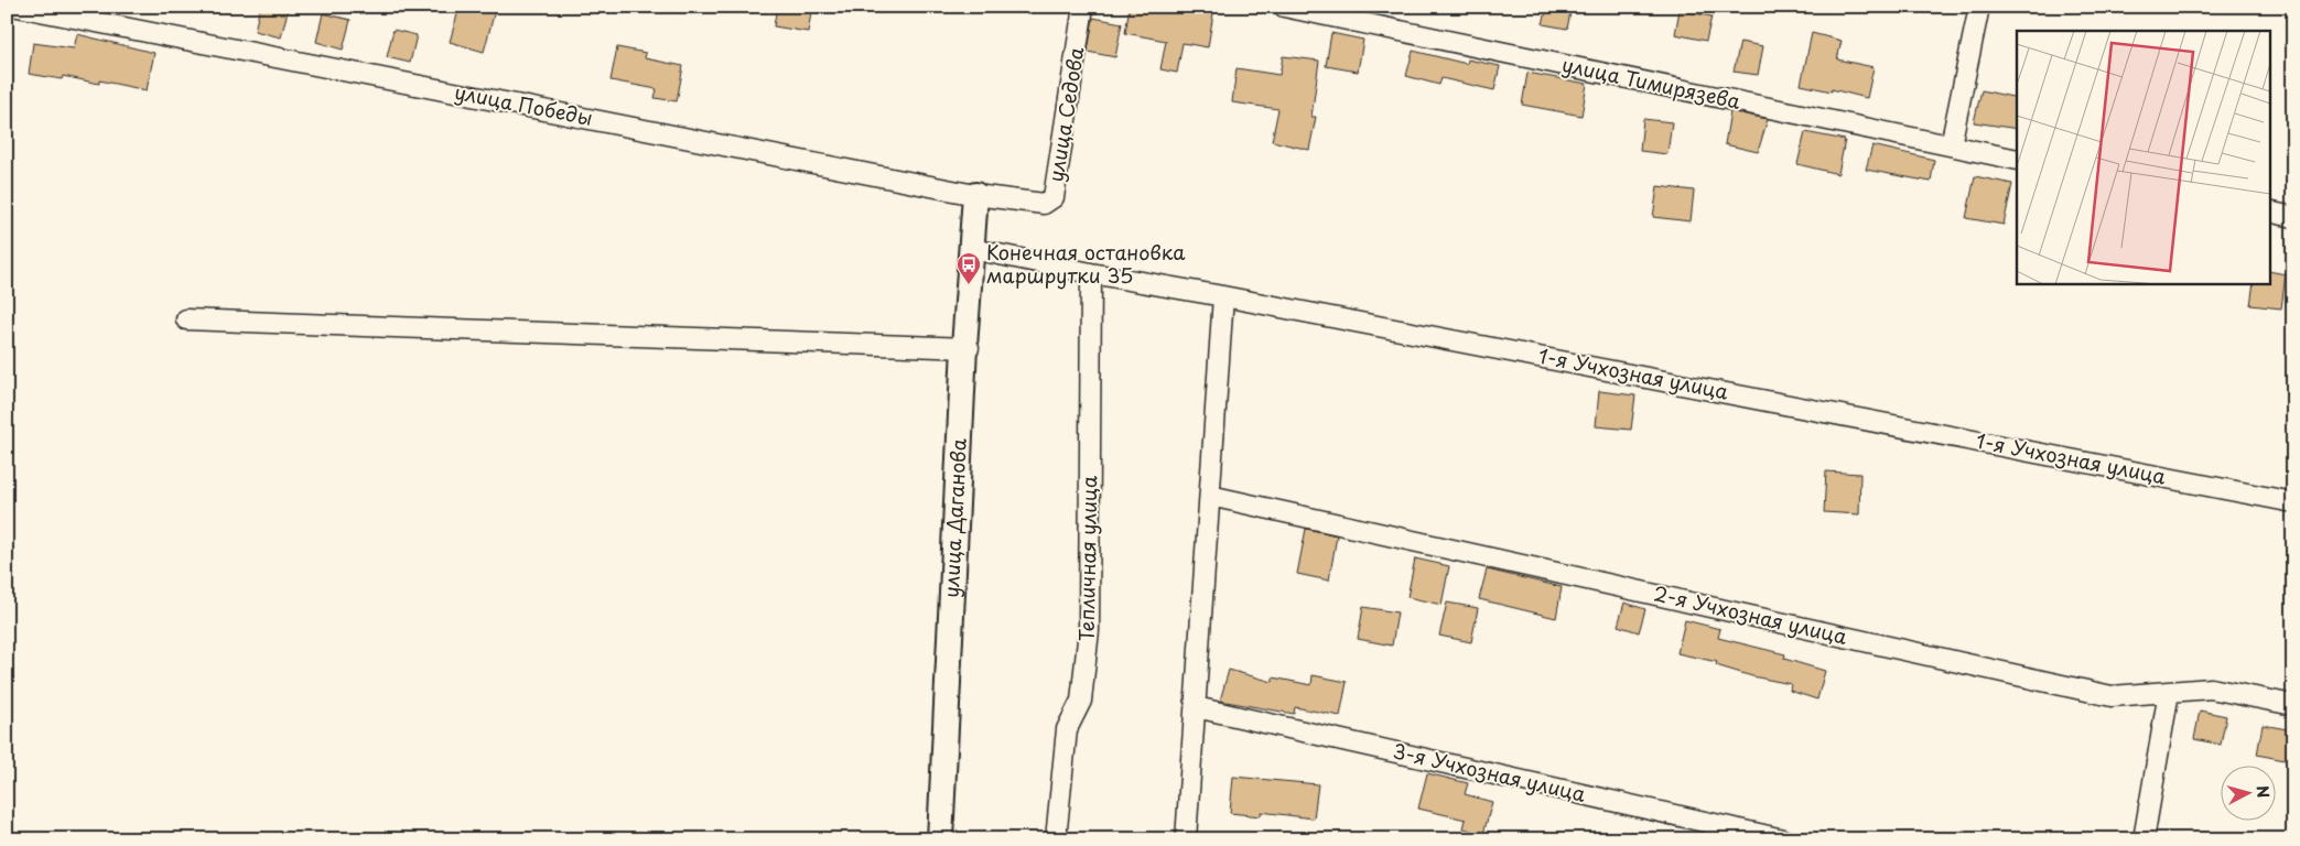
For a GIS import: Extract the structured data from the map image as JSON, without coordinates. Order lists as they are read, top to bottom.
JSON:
{
  "streets": {
    "main road": ["улица Даганова"],
    "street": [
      "улица Тимирязева",
      "улица Победы",
      "улица Седова",
      "1-я Учхозная улица",
      "Тепличная улица",
      "2-я Учхозная улица",
      "3-я Учхозная улица"
    ]
  },
  "crossings": [
    ["улица Победы", "улица Седова"],
    ["улица Победы", "улица Даганова"],
    ["1-я Учхозная улица", "улица Даганова"],
    ["1-я Учхозная улица", "Тепличная улица"]
  ],
  "places": {
    "bus stop": ["Конечная остановка маршрутки 35"]
  },
  "north": "right"
}
